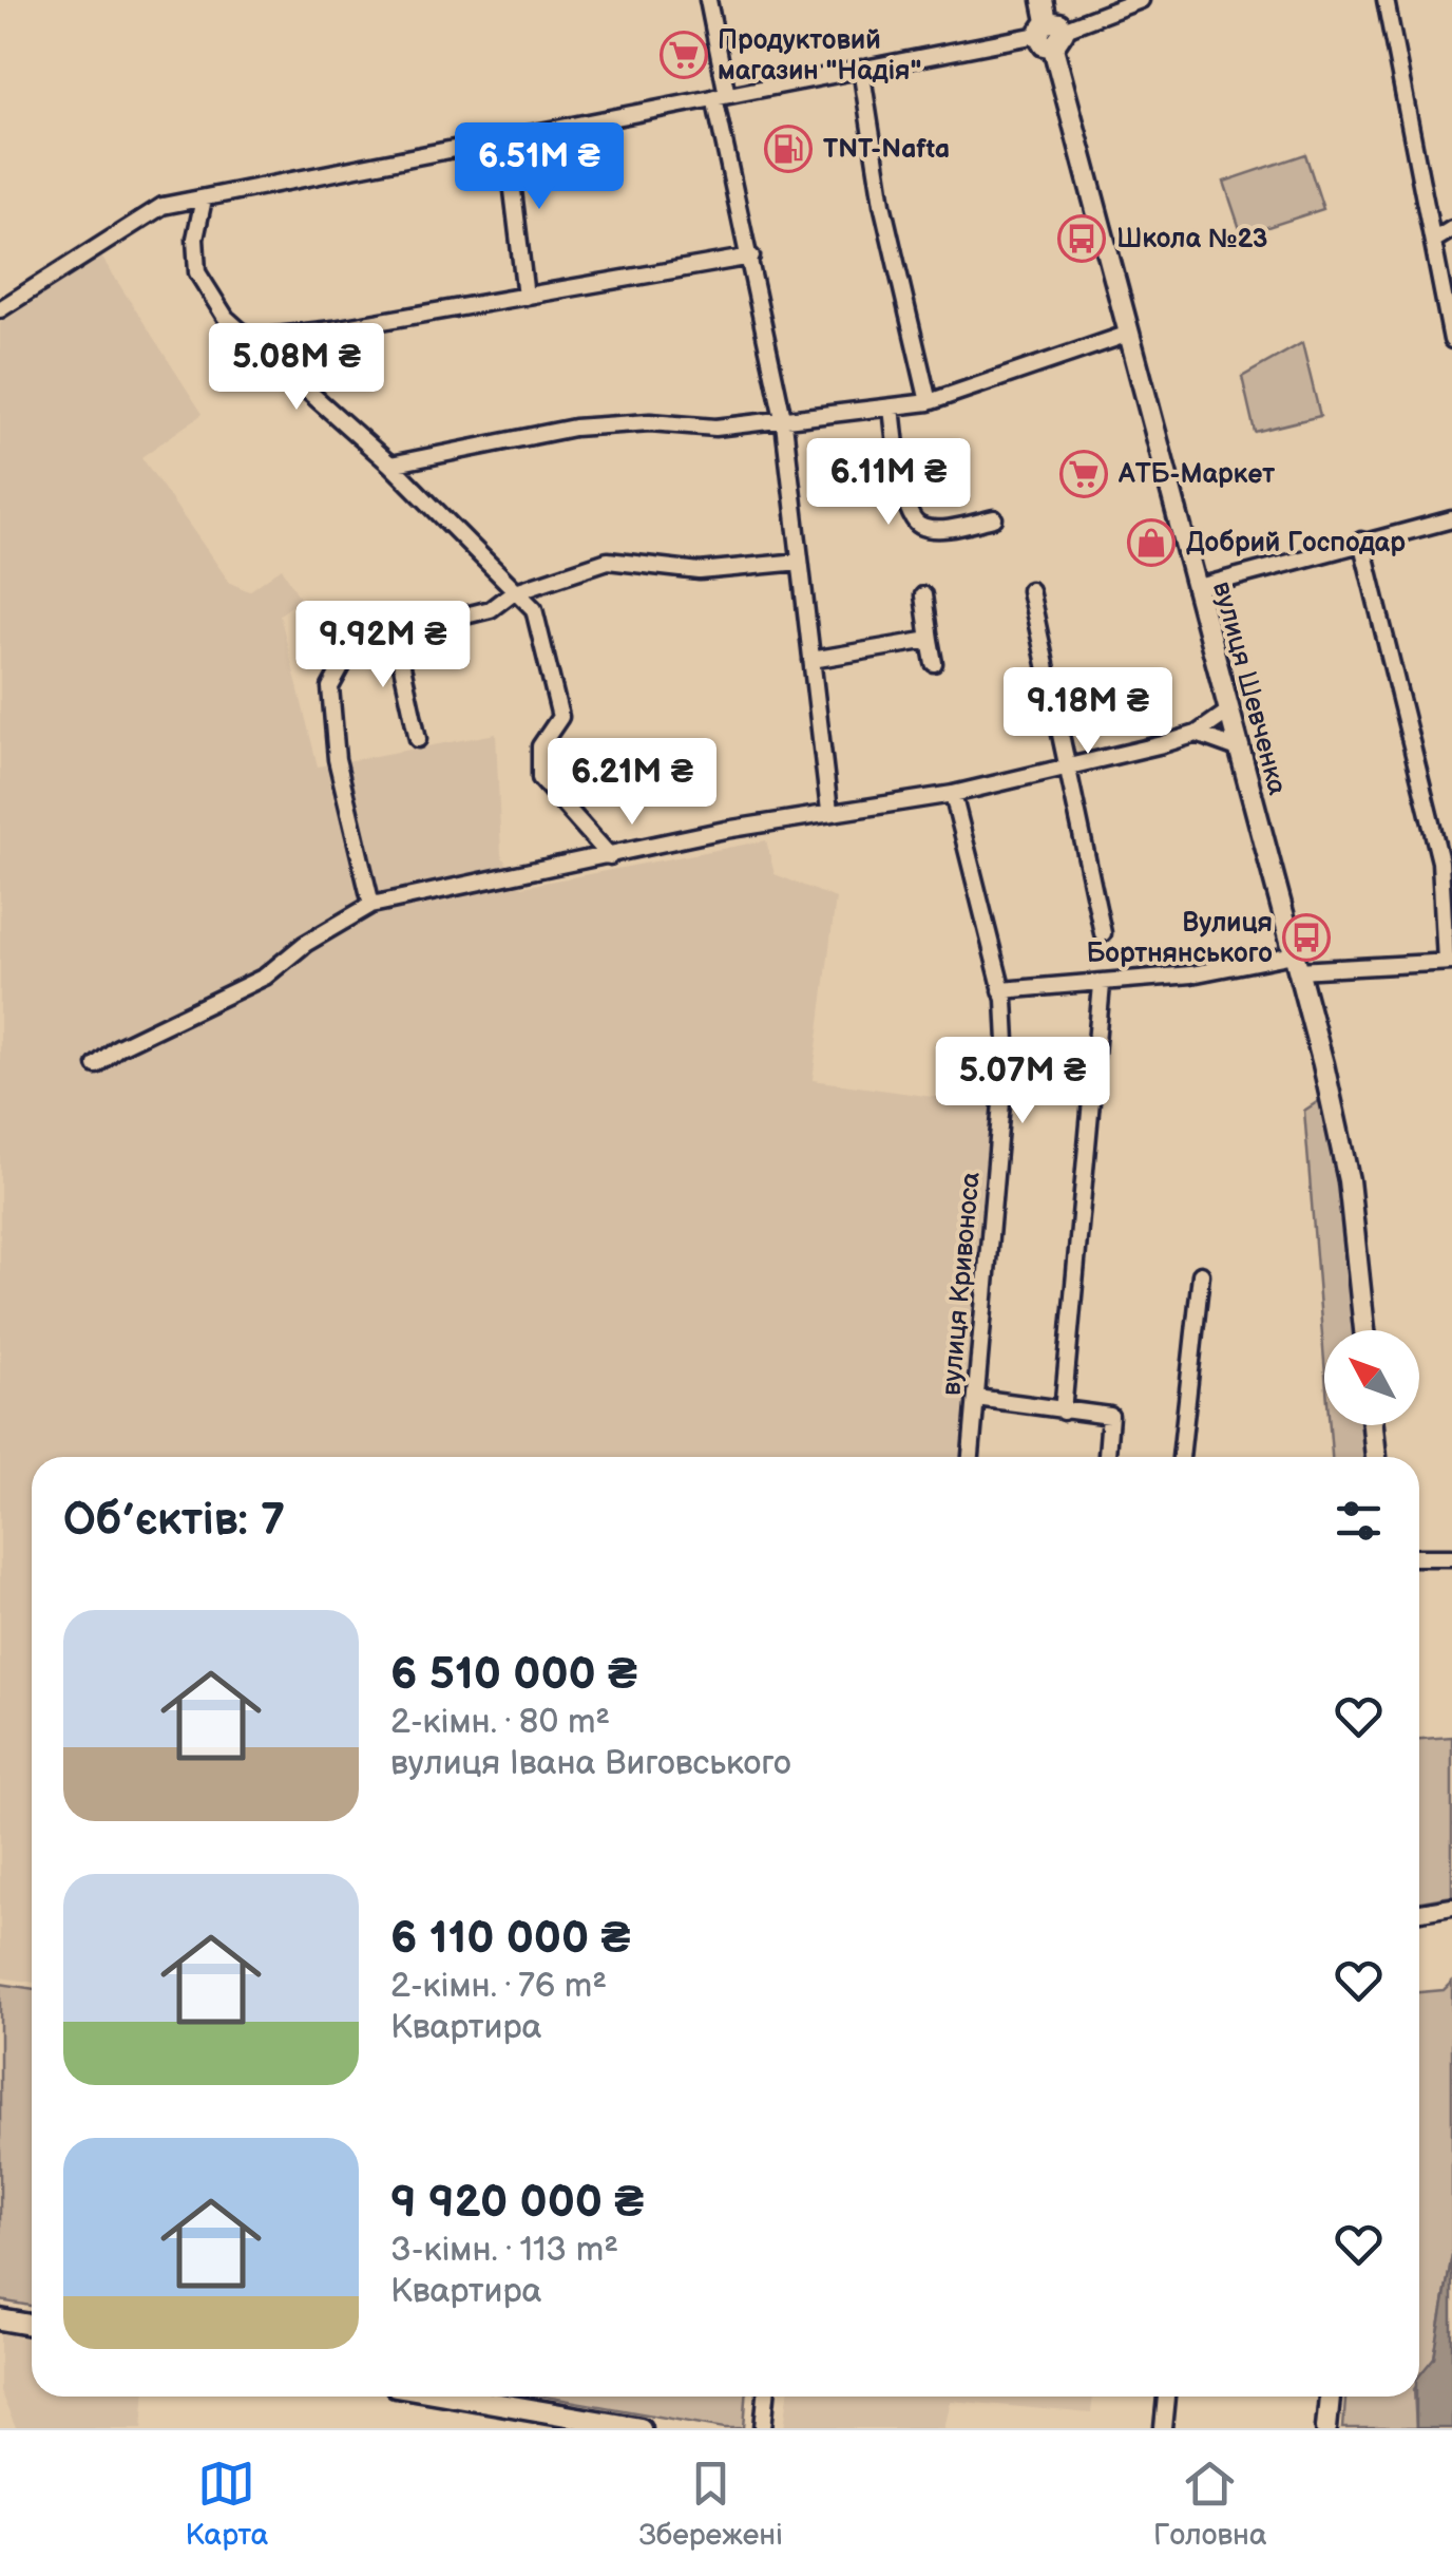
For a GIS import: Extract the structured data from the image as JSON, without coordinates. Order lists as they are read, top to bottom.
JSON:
{
  "streets": {
    "main road": ["вулиця Шевченка"],
    "street": ["вулиця Кривоноса"]
  },
  "places": {
    "supermarket": ["Продуктовий магазин \"Надія\"", "АТБ-Маркет"],
    "fuel station": ["TNT-Nafta"],
    "bus stop": ["Школа №23", "Вулиця Бортнянського"],
    "shop": ["Добрий Господар"]
  },
  "north": "top left",
  "page": {
    "price": [
      "6.51M ₴",
      "5.08M ₴",
      "6.11M ₴",
      "9.92M ₴",
      "9.18M ₴",
      "6.21M ₴",
      "5.07M ₴"
    ],
    "heading": "Об’єктів: 7",
    "list": [
      {
        "name": "6 510 000 ₴",
        "note": "2-кімн. · 80 m² · вулиця Івана Виговського"
      },
      {
        "name": "6 110 000 ₴",
        "note": "2-кімн. · 76 m² · Квартира"
      },
      {
        "name": "9 920 000 ₴",
        "note": "3-кімн. · 113 m² · Квартира"
      }
    ],
    "tabs": ["Карта", "Збережені", "Головна"]
  }
}
